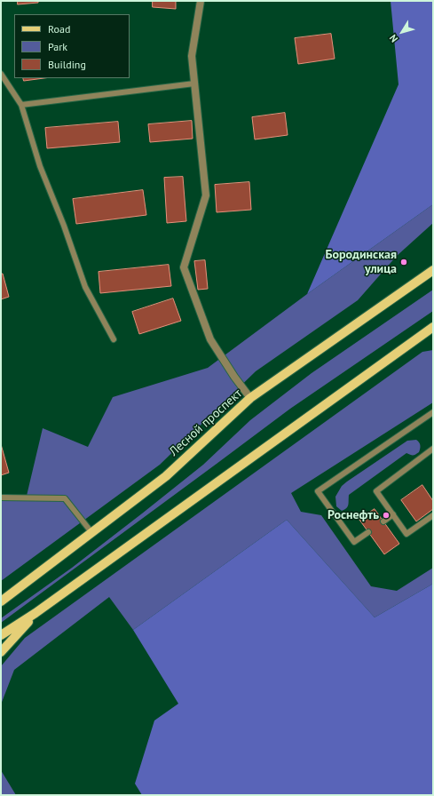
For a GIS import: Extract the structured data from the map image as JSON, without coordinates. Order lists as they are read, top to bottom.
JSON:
{
  "streets": {
    "main road": ["Лесной проспект"]
  },
  "places": ["Бородинская улица", "Роснефть"],
  "legend": ["Road", "Park", "Building"],
  "north": "bottom left"
}
